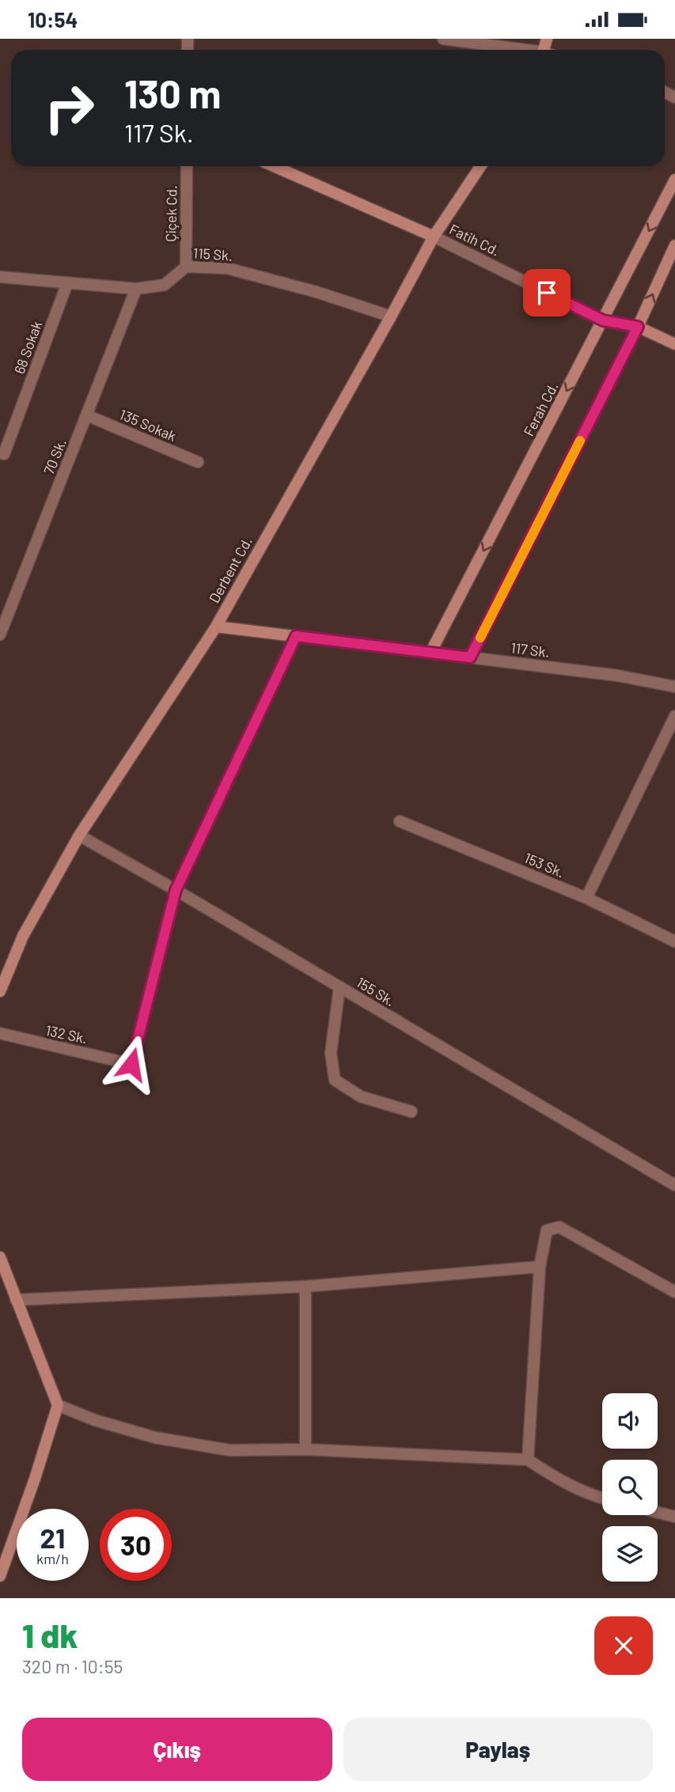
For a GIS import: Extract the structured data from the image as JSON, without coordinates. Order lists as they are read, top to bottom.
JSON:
{
  "streets": {
    "street": [
      "Çiçek Cd.",
      "Fatih Cd.",
      "115 Sk.",
      "68 Sokak",
      "Ferah Cd.",
      "135 Sokak",
      "70 Sk.",
      "Derbent Cd.",
      "117 Sk.",
      "153 Sk.",
      "155 Sk.",
      "132 Sk."
    ]
  },
  "crossings": [
    ["Çiçek Cd.", "115 Sk."],
    ["Fatih Cd.", "Ferah Cd."],
    ["Fatih Cd.", "Derbent Cd."],
    ["115 Sk.", "68 Sokak"],
    ["115 Sk.", "70 Sk."],
    ["115 Sk.", "Derbent Cd."],
    ["Ferah Cd.", "117 Sk."],
    ["135 Sokak", "70 Sk."],
    ["Derbent Cd.", "117 Sk."],
    ["Derbent Cd.", "155 Sk."],
    ["117 Sk.", "132 Sk."],
    ["155 Sk.", "132 Sk."]
  ],
  "page": {
    "status": "10:54",
    "turn": ["130 m", "117 Sk."],
    "speed": "21 km/h",
    "limit": "30",
    "heading": ["1 dk", "320 m · 10:55"],
    "buttons": ["Çıkış", "Paylaş"]
  }
}
